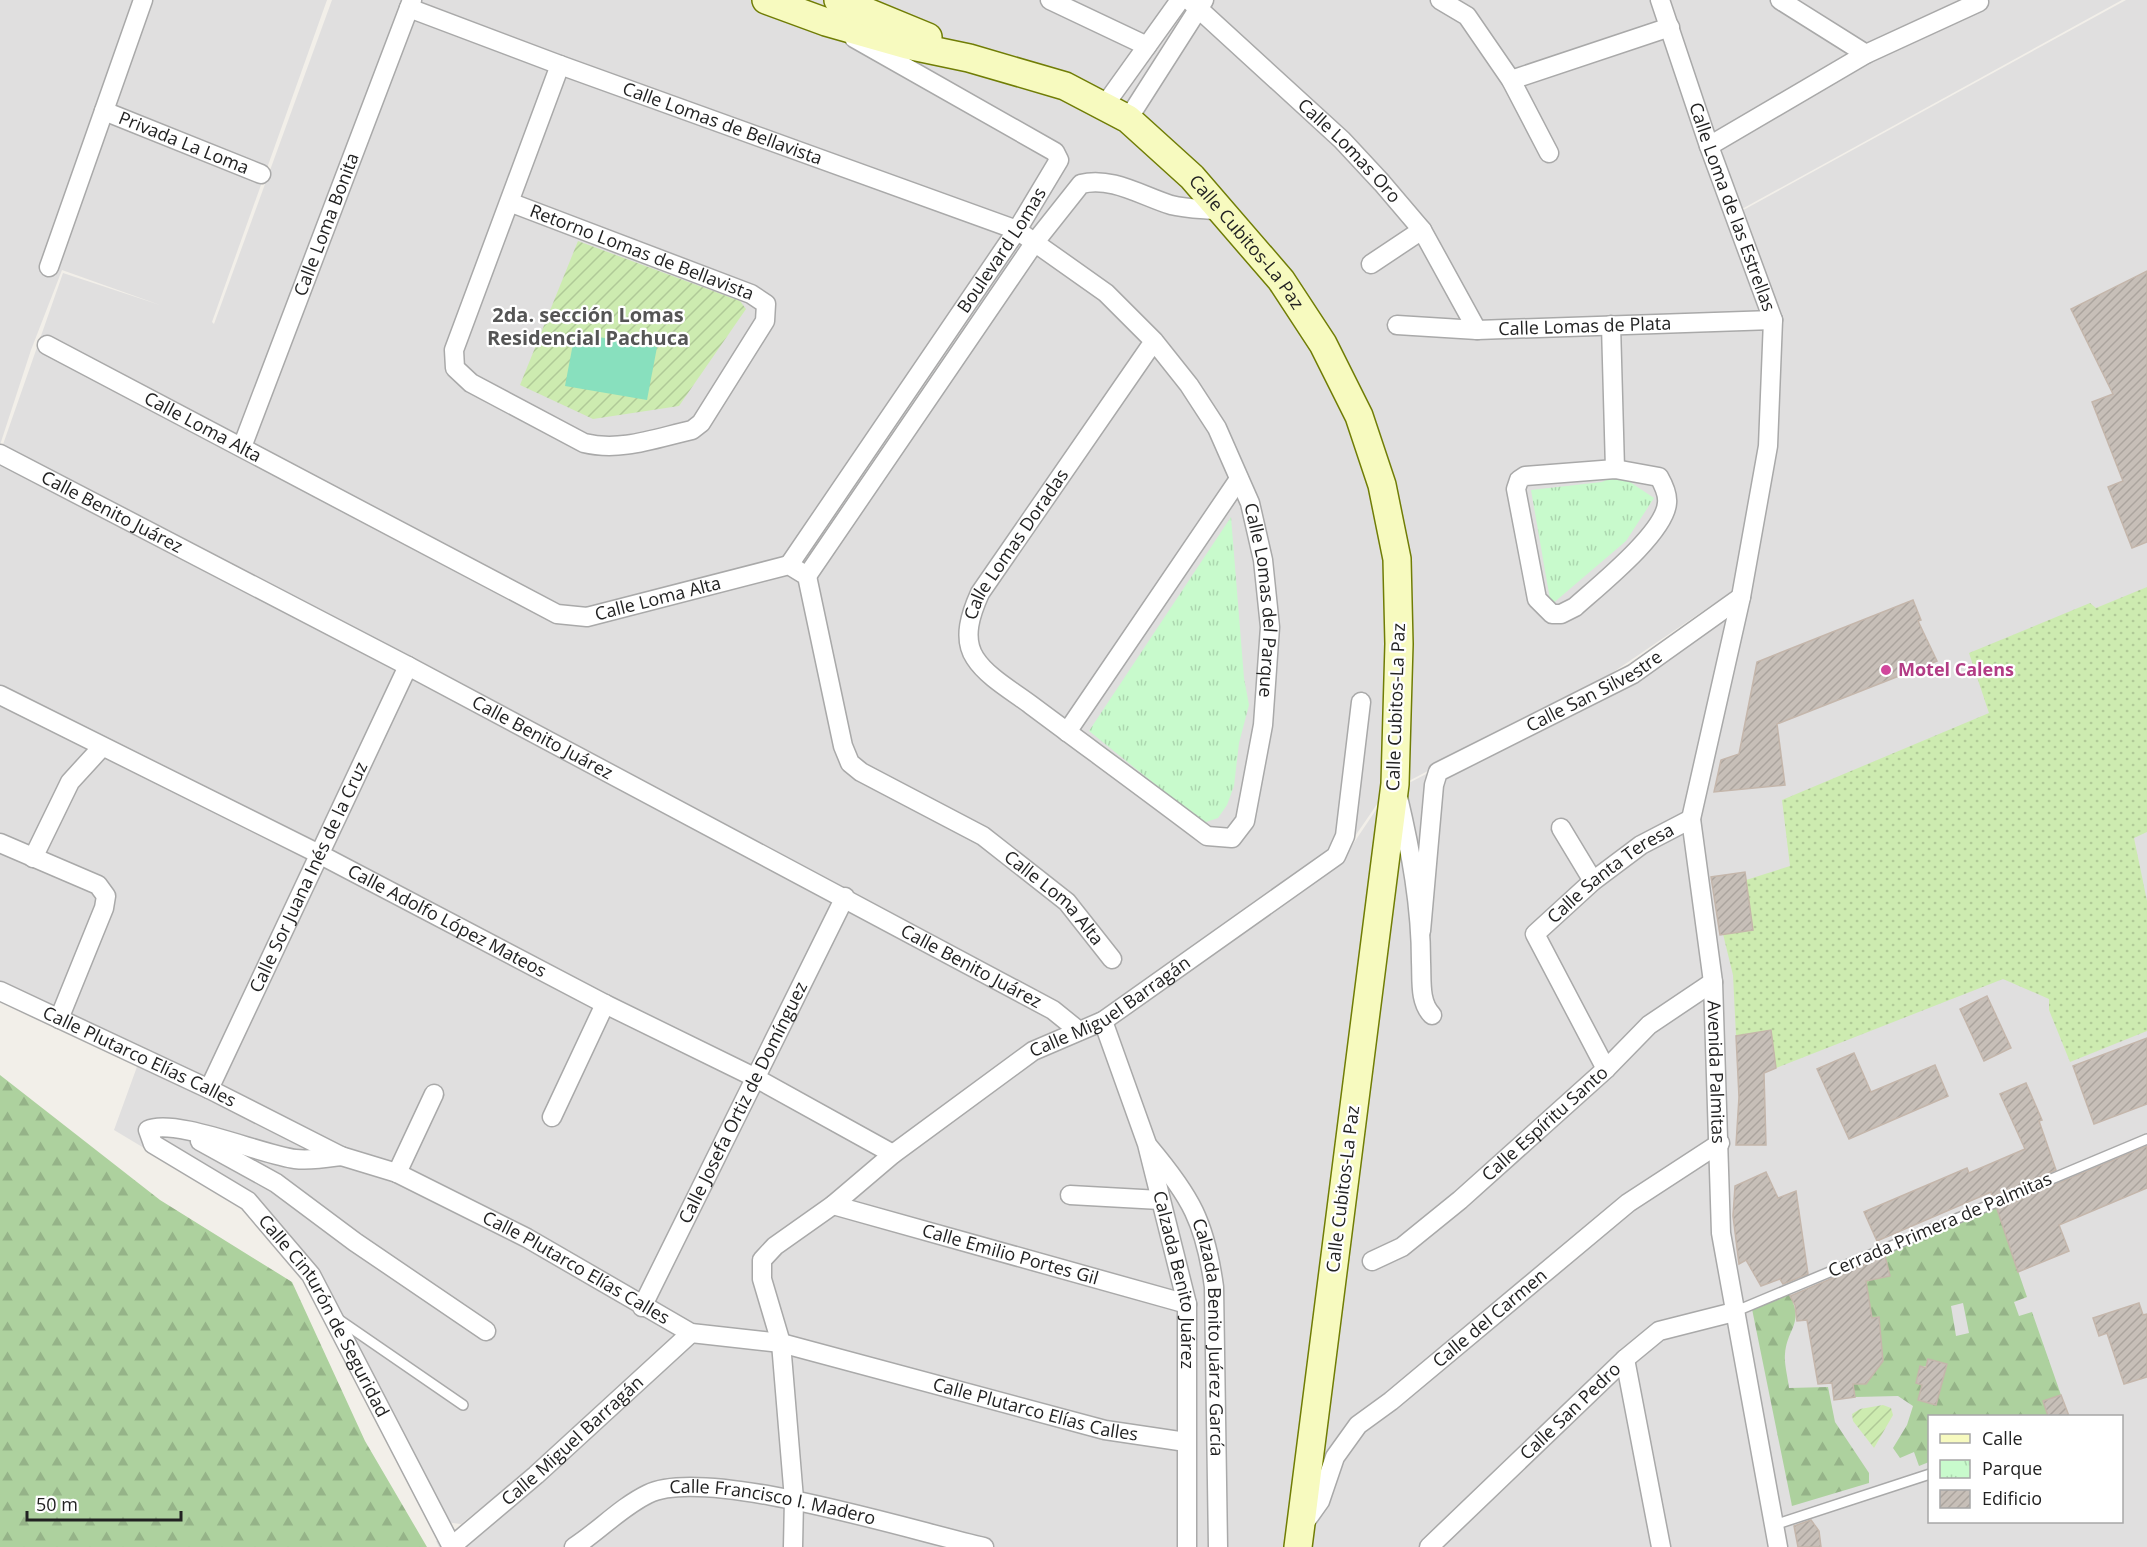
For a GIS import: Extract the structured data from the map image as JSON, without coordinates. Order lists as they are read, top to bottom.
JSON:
{
  "streets": {
    "main road": ["Calle Cubitos-La Paz"],
    "street": [
      "Calle Lomas de Bellavista",
      "Privada La Loma",
      "Calle Lomas Oro",
      "Calle Loma de las Estrellas",
      "Calle Loma Bonita",
      "Boulevard Lomas",
      "Retorno Lomas de Bellavista",
      "Calle Lomas de Plata",
      "Calle Loma Alta",
      "Calle Benito Juárez",
      "Calle Lomas Doradas",
      "Calle Lomas del Parque",
      "Calle San Silvestre",
      "Calle Santa Teresa",
      "Calle Sor Juana Inés de la Cruz",
      "Calle Adolfo López Mateos",
      "Calle Miguel Barragán",
      "Calle Plutarco Elías Calles",
      "Avenida Palmitas",
      "Calle Josefa Ortiz de Domínguez",
      "Calle Espíritu Santo",
      "Calle Emilio Portes Gil",
      "Calzada Benito Juárez",
      "Calle Cinturón de Seguridad",
      "Calle del Carmen",
      "Calzada Benito Juárez García",
      "Calle San Pedro",
      "Calle Francisco I. Madero"
    ],
    "lane": ["Cerrada Primera de Palmitas"]
  },
  "crossings": [
    ["Calle Lomas de Bellavista", "Calle Loma Bonita"],
    ["Calle Lomas de Bellavista", "Boulevard Lomas"],
    ["Calle Lomas de Bellavista", "Retorno Lomas de Bellavista"],
    ["Calle Lomas de Bellavista", "Calle Lomas del Parque"],
    ["Calle Lomas Oro", "Calle Lomas de Plata"],
    ["Calle Loma de las Estrellas", "Calle Lomas de Plata"],
    ["Calle Loma de las Estrellas", "Calle San Silvestre"],
    ["Calle Loma de las Estrellas", "Avenida Palmitas"],
    ["Calle Loma Bonita", "Calle Loma Alta"],
    ["Calle Cubitos-La Paz", "Boulevard Lomas"],
    ["Calle Cubitos-La Paz", "Calle del Carmen"],
    ["Boulevard Lomas", "Calle Loma Alta"],
    ["Boulevard Lomas", "Calle Lomas del Parque"],
    ["Calle Benito Juárez", "Calle Sor Juana Inés de la Cruz"],
    ["Calle Benito Juárez", "Calle Miguel Barragán"],
    ["Calle Benito Juárez", "Calle Josefa Ortiz de Domínguez"],
    ["Calle Lomas Doradas", "Calle Lomas del Parque"],
    ["Calle San Silvestre", "Avenida Palmitas"],
    ["Calle Santa Teresa", "Avenida Palmitas"],
    ["Calle Santa Teresa", "Calle Espíritu Santo"],
    ["Calle Sor Juana Inés de la Cruz", "Calle Adolfo López Mateos"],
    ["Calle Sor Juana Inés de la Cruz", "Calle Plutarco Elías Calles"],
    ["Calle Adolfo López Mateos", "Calle Miguel Barragán"],
    ["Calle Adolfo López Mateos", "Calle Josefa Ortiz de Domínguez"],
    ["Calle Miguel Barragán", "Calle Plutarco Elías Calles"],
    ["Calle Miguel Barragán", "Calle Emilio Portes Gil"],
    ["Calle Miguel Barragán", "Calzada Benito Juárez"],
    ["Calle Miguel Barragán", "Calle Cinturón de Seguridad"],
    ["Calle Plutarco Elías Calles", "Calle Josefa Ortiz de Domínguez"],
    ["Calle Plutarco Elías Calles", "Calzada Benito Juárez"],
    ["Avenida Palmitas", "Calle Espíritu Santo"],
    ["Avenida Palmitas", "Cerrada Primera de Palmitas"],
    ["Avenida Palmitas", "Calle del Carmen"],
    ["Avenida Palmitas", "Calle San Pedro"],
    ["Cerrada Primera de Palmitas", "Calle San Pedro"],
    ["Calle Emilio Portes Gil", "Calzada Benito Juárez"],
    ["Calzada Benito Juárez", "Calzada Benito Juárez García"]
  ],
  "districts": ["2da. sección Lomas Residencial Pachuca"],
  "places": ["Motel Calens"],
  "legend": ["Calle", "Parque", "Edificio"],
  "scale_bar": "50 m"
}
